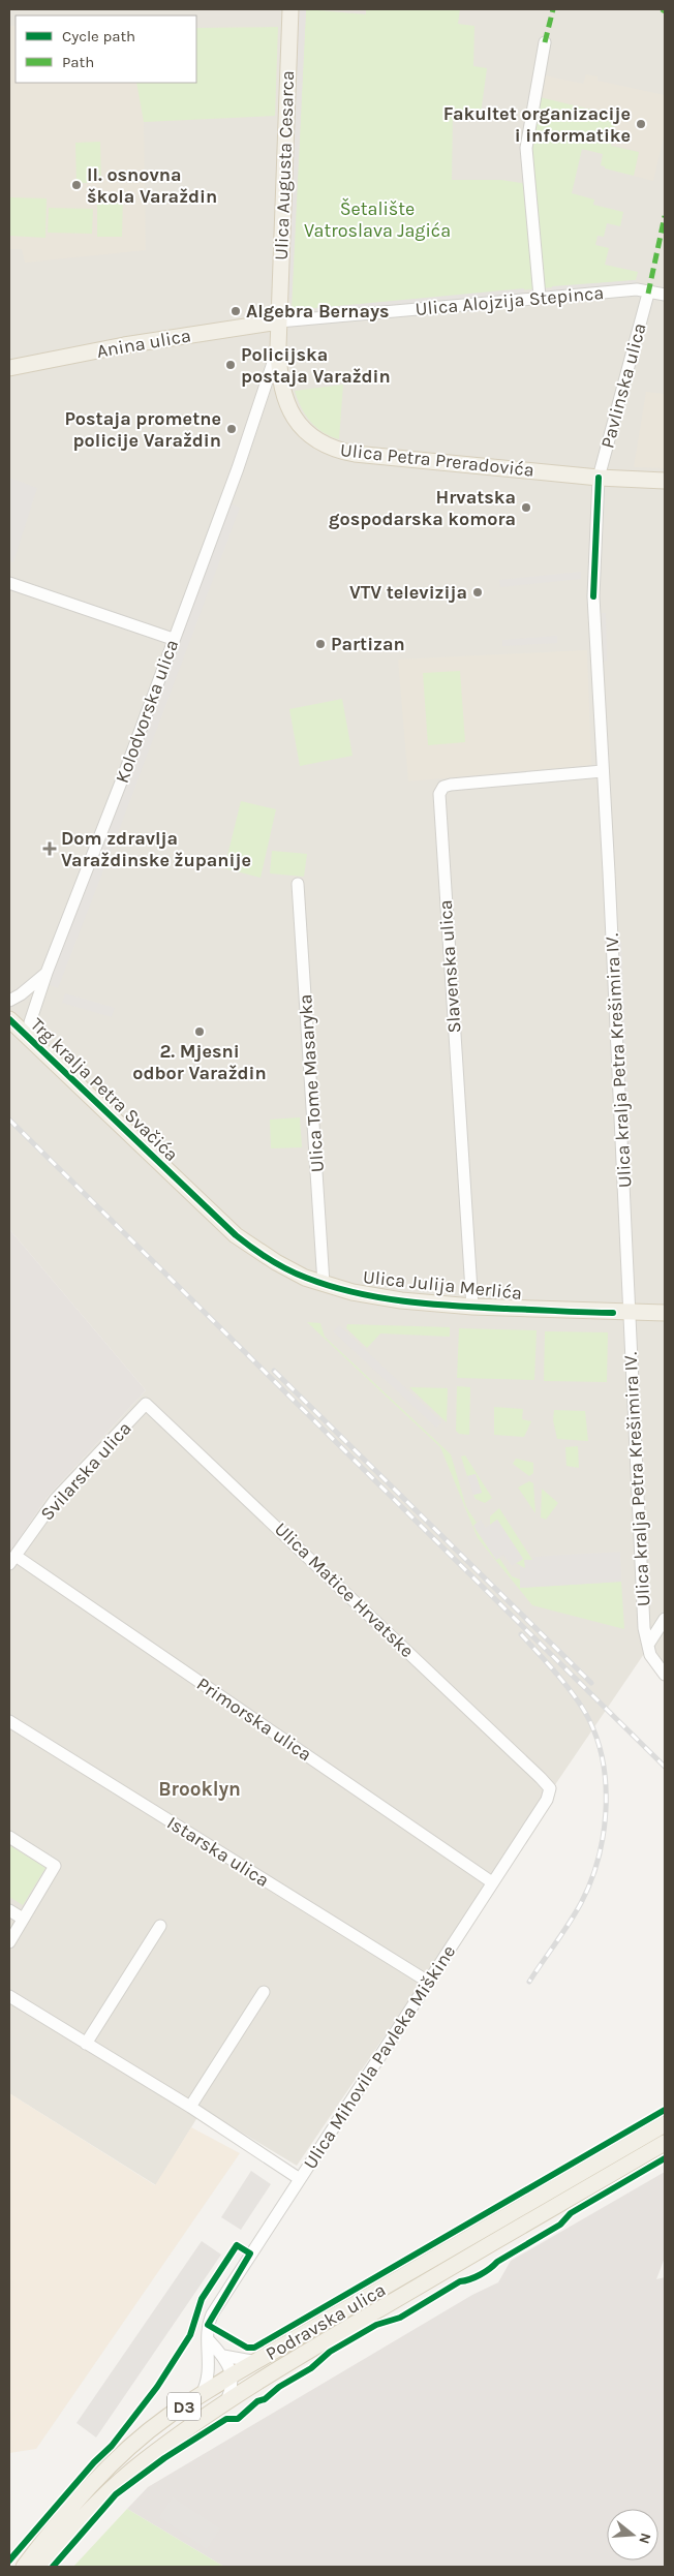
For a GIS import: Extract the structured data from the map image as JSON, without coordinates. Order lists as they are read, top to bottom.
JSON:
{
  "streets": {
    "main road": [
      "Ulica Augusta Cesarca",
      "Anina ulica",
      "Ulica Petra Preradovića",
      "Trg kralja Petra Svačića",
      "Ulica Julija Merlića",
      "Podravska ulica",
      "D3"
    ],
    "street": [
      "Ulica Alojzija Stepinca",
      "Pavlinska ulica",
      "Kolodvorska ulica",
      "Slavenska ulica",
      "Ulica kralja Petra Krešimira IV.",
      "Ulica Tome Masaryka",
      "Svilarska ulica",
      "Ulica Matice Hrvatske",
      "Primorska ulica",
      "Istarska ulica",
      "Ulica Mihovila Pavleka Miškine"
    ]
  },
  "crossings": [
    ["Ulica Augusta Cesarca", "Ulica Alojzija Stepinca"],
    ["Ulica Augusta Cesarca", "Anina ulica"],
    ["Ulica Augusta Cesarca", "Ulica Petra Preradovića"],
    ["Ulica Augusta Cesarca", "Kolodvorska ulica"],
    ["Ulica Alojzija Stepinca", "Anina ulica"],
    ["Ulica Alojzija Stepinca", "Pavlinska ulica"],
    ["Pavlinska ulica", "Ulica Petra Preradovića"],
    ["Pavlinska ulica", "Ulica kralja Petra Krešimira IV."],
    ["Ulica Petra Preradovića", "Kolodvorska ulica"],
    ["Ulica Petra Preradovića", "Ulica kralja Petra Krešimira IV."],
    ["Kolodvorska ulica", "Trg kralja Petra Svačića"],
    ["Slavenska ulica", "Ulica kralja Petra Krešimira IV."],
    ["Slavenska ulica", "Ulica Julija Merlića"],
    ["Ulica kralja Petra Krešimira IV.", "Ulica Julija Merlića"],
    ["Ulica Tome Masaryka", "Ulica Julija Merlića"],
    ["Trg kralja Petra Svačića", "Ulica Julija Merlića"],
    ["Svilarska ulica", "Ulica Matice Hrvatske"],
    ["Svilarska ulica", "Primorska ulica"],
    ["Ulica Matice Hrvatske", "Ulica Mihovila Pavleka Miškine"],
    ["Primorska ulica", "Ulica Mihovila Pavleka Miškine"],
    ["Istarska ulica", "Ulica Mihovila Pavleka Miškine"],
    ["Ulica Mihovila Pavleka Miškine", "Podravska ulica"]
  ],
  "districts": ["Brooklyn"],
  "parks": ["Šetalište Vatroslava Jagića"],
  "places": {
    "other": [
      "Fakultet organizacije i informatike",
      "II. osnovna škola Varaždin",
      "Algebra Bernays",
      "Policijska postaja Varaždin",
      "Postaja prometne policije Varaždin",
      "Hrvatska gospodarska komora",
      "VTV televizija",
      "Partizan",
      "2. Mjesni odbor Varaždin"
    ],
    "health": ["Dom zdravlja Varaždinske županije"]
  },
  "legend": ["Cycle path", "Path"],
  "north": "right"
}
